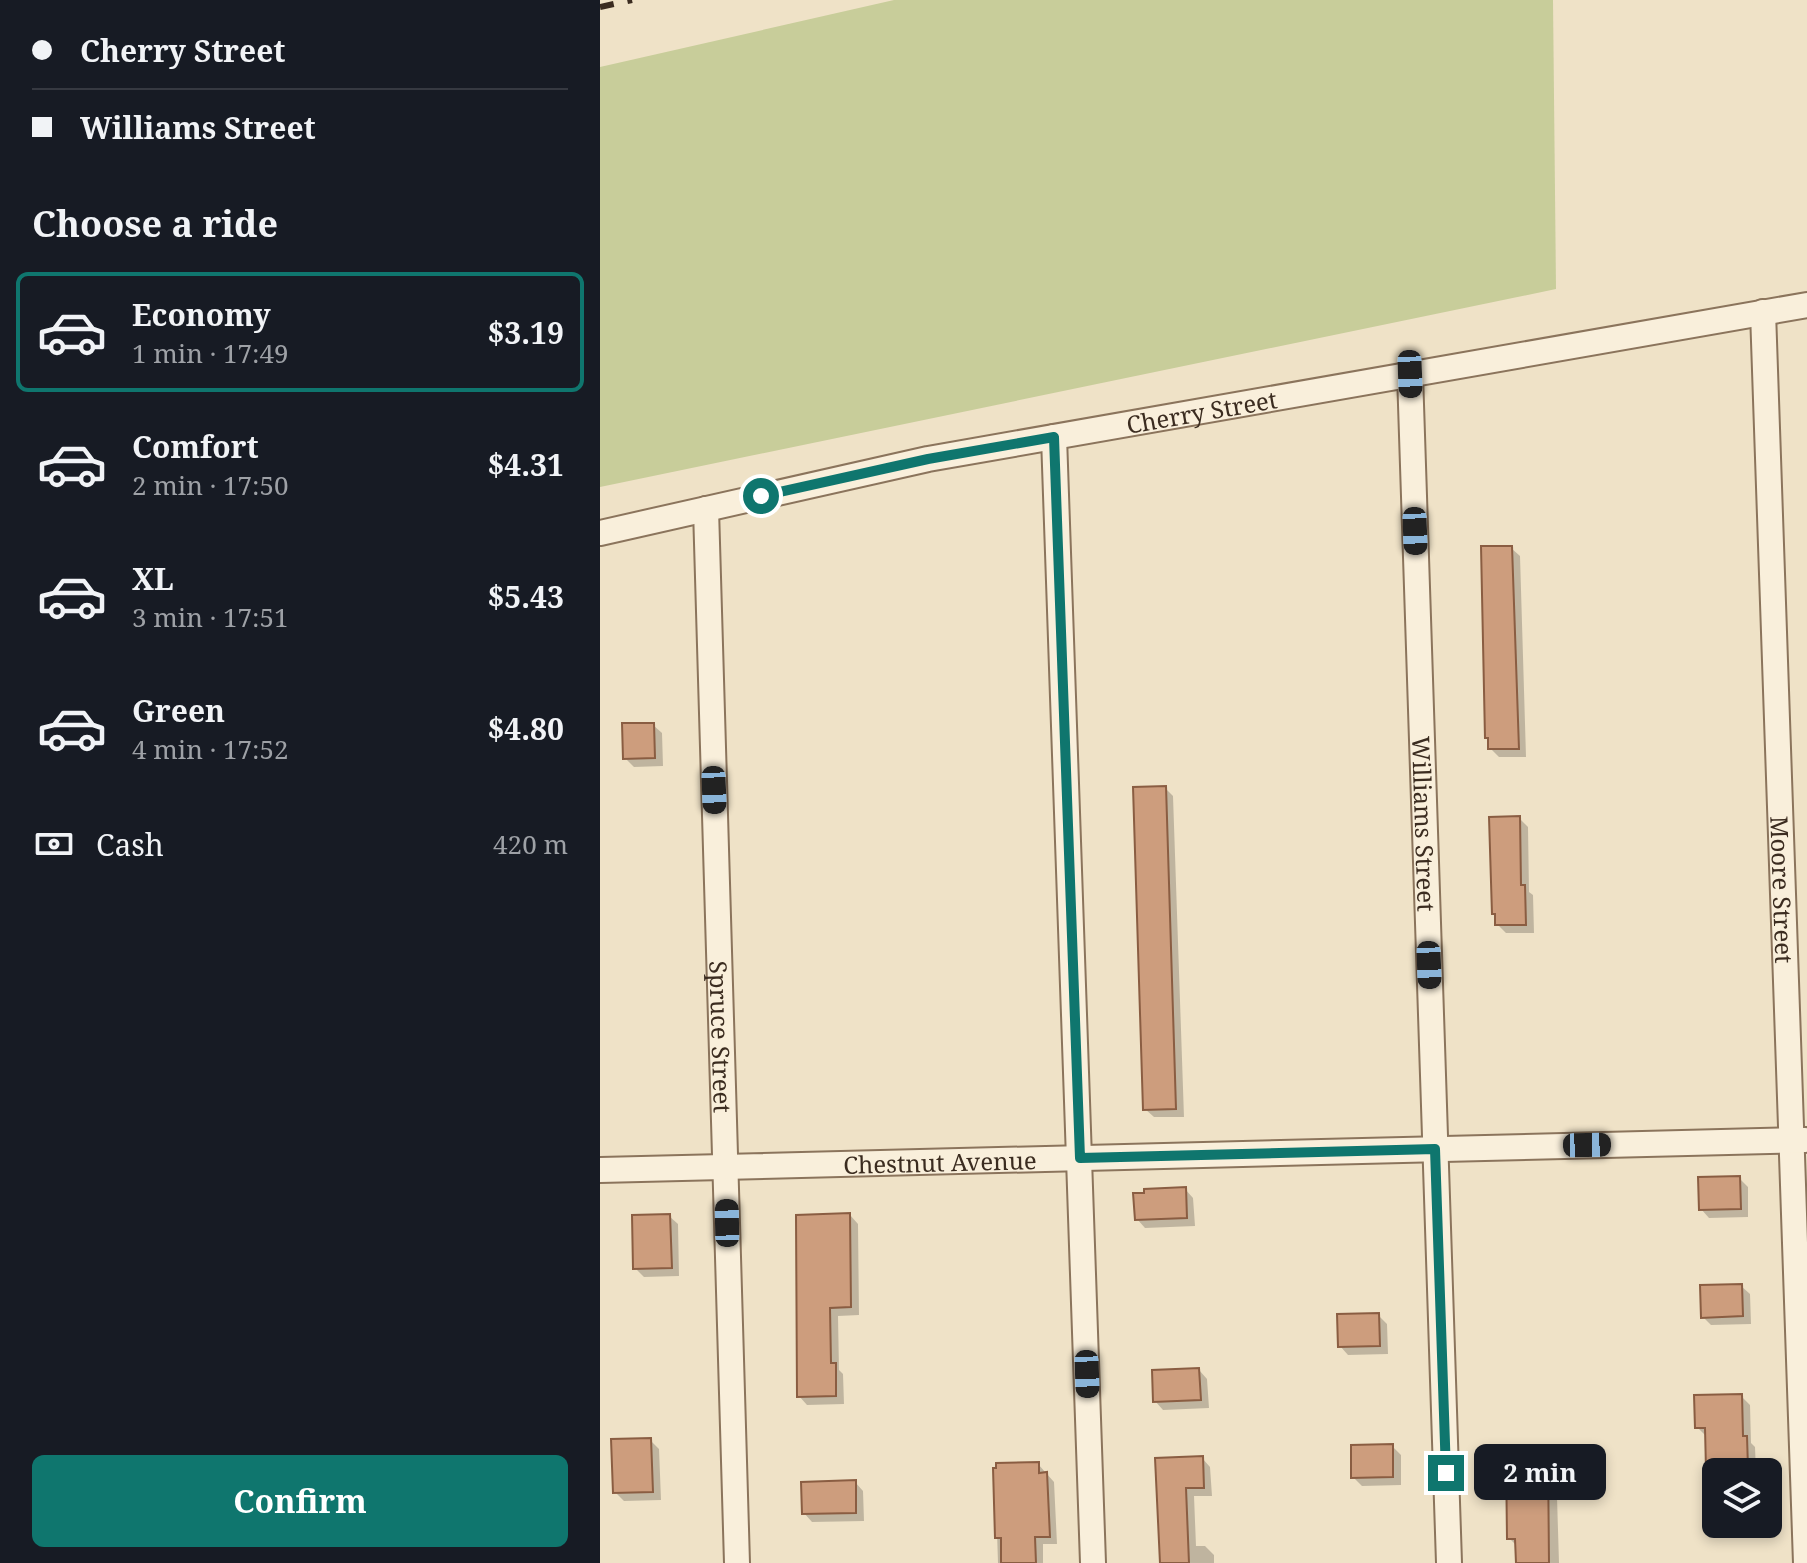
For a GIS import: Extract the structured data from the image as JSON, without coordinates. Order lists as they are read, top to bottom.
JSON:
{
  "streets": {
    "street": [
      "Cherry Street",
      "Williams Street",
      "Moore Street",
      "Spruce Street",
      "Chestnut Avenue"
    ]
  },
  "crossings": [
    ["Cherry Street", "Williams Street"],
    ["Cherry Street", "Moore Street"],
    ["Cherry Street", "Spruce Street"],
    ["Williams Street", "Chestnut Avenue"],
    ["Moore Street", "Chestnut Avenue"],
    ["Spruce Street", "Chestnut Avenue"]
  ],
  "page": {
    "banner": ["Cherry Street", "Williams Street"],
    "heading": "Choose a ride",
    "list": [
      {
        "name": "Economy",
        "note": "1 min · 17:49",
        "value": "$3.19"
      },
      {
        "name": "Comfort",
        "note": "2 min · 17:50",
        "value": "$4.31"
      },
      {
        "name": "XL",
        "note": "3 min · 17:51",
        "value": "$5.43"
      },
      {
        "name": "Green",
        "note": "4 min · 17:52",
        "value": "$4.80"
      }
    ],
    "pay": ["Cash", "420 m"],
    "buttons": "Confirm",
    "bubble": "2 min"
  }
}
